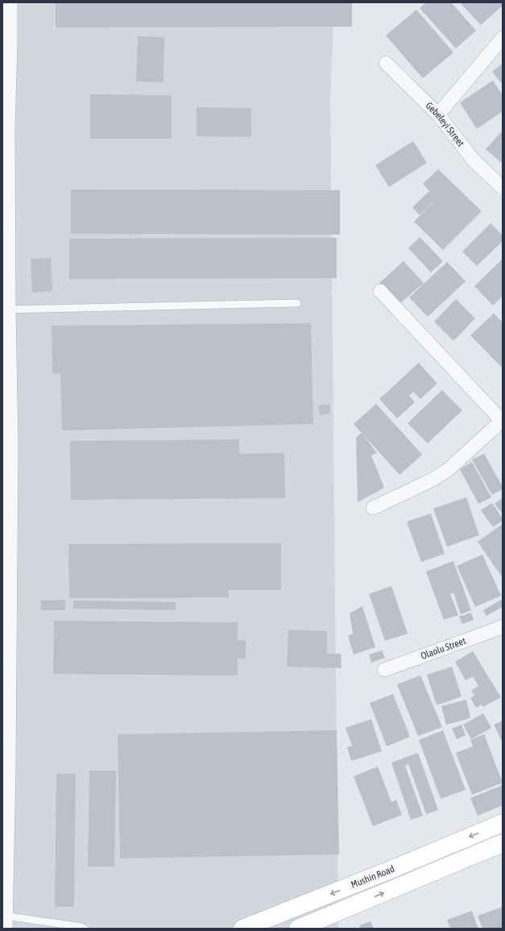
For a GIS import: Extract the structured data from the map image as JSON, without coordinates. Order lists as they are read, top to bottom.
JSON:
{
  "streets": {
    "main road": ["Mushin Road"],
    "street": ["Gebeleyi Street", "Olaolu Street"]
  }
}
